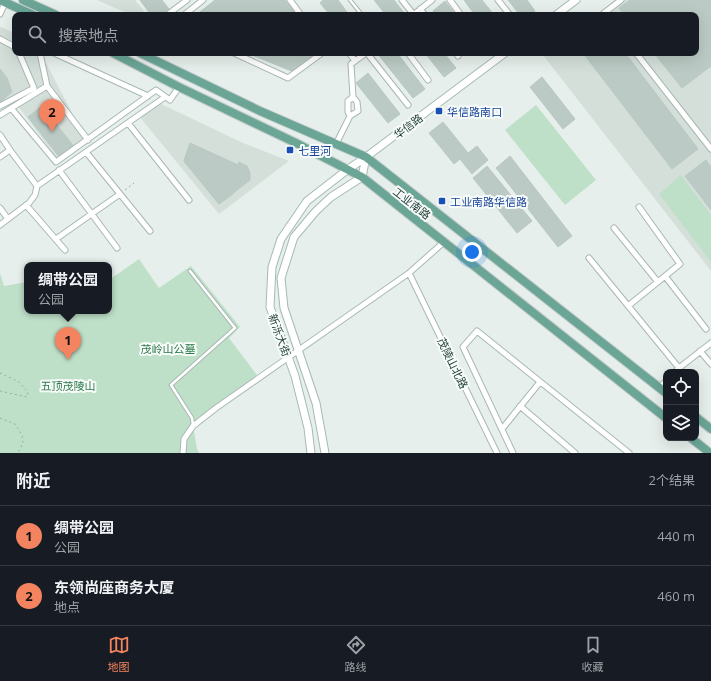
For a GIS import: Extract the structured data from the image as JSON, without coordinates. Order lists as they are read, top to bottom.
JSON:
{
  "streets": {
    "main road": ["华信路", "工业南路", "新泺大街"],
    "street": ["茂陵山北路"]
  },
  "crossings": [
    ["华信路", "工业南路"],
    ["华信路", "新泺大街"],
    ["工业南路", "新泺大街"]
  ],
  "parks": ["茂岭山公墓", "五顶茂陵山"],
  "places": {
    "transit": ["华信路南口", "七里河", "工业南路华信路"]
  },
  "page": {
    "search": "搜索地点",
    "pins": ["2", "1"],
    "popup": ["绸带公园", "公园"],
    "heading": ["附近", "2个结果"],
    "list": [
      {
        "mark": "1",
        "name": "绸带公园",
        "note": "公园",
        "value": "440 m"
      },
      {
        "mark": "2",
        "name": "东领尚座商务大厦",
        "note": "地点",
        "value": "460 m"
      }
    ],
    "nav": ["地图", "路线", "收藏"]
  }
}
